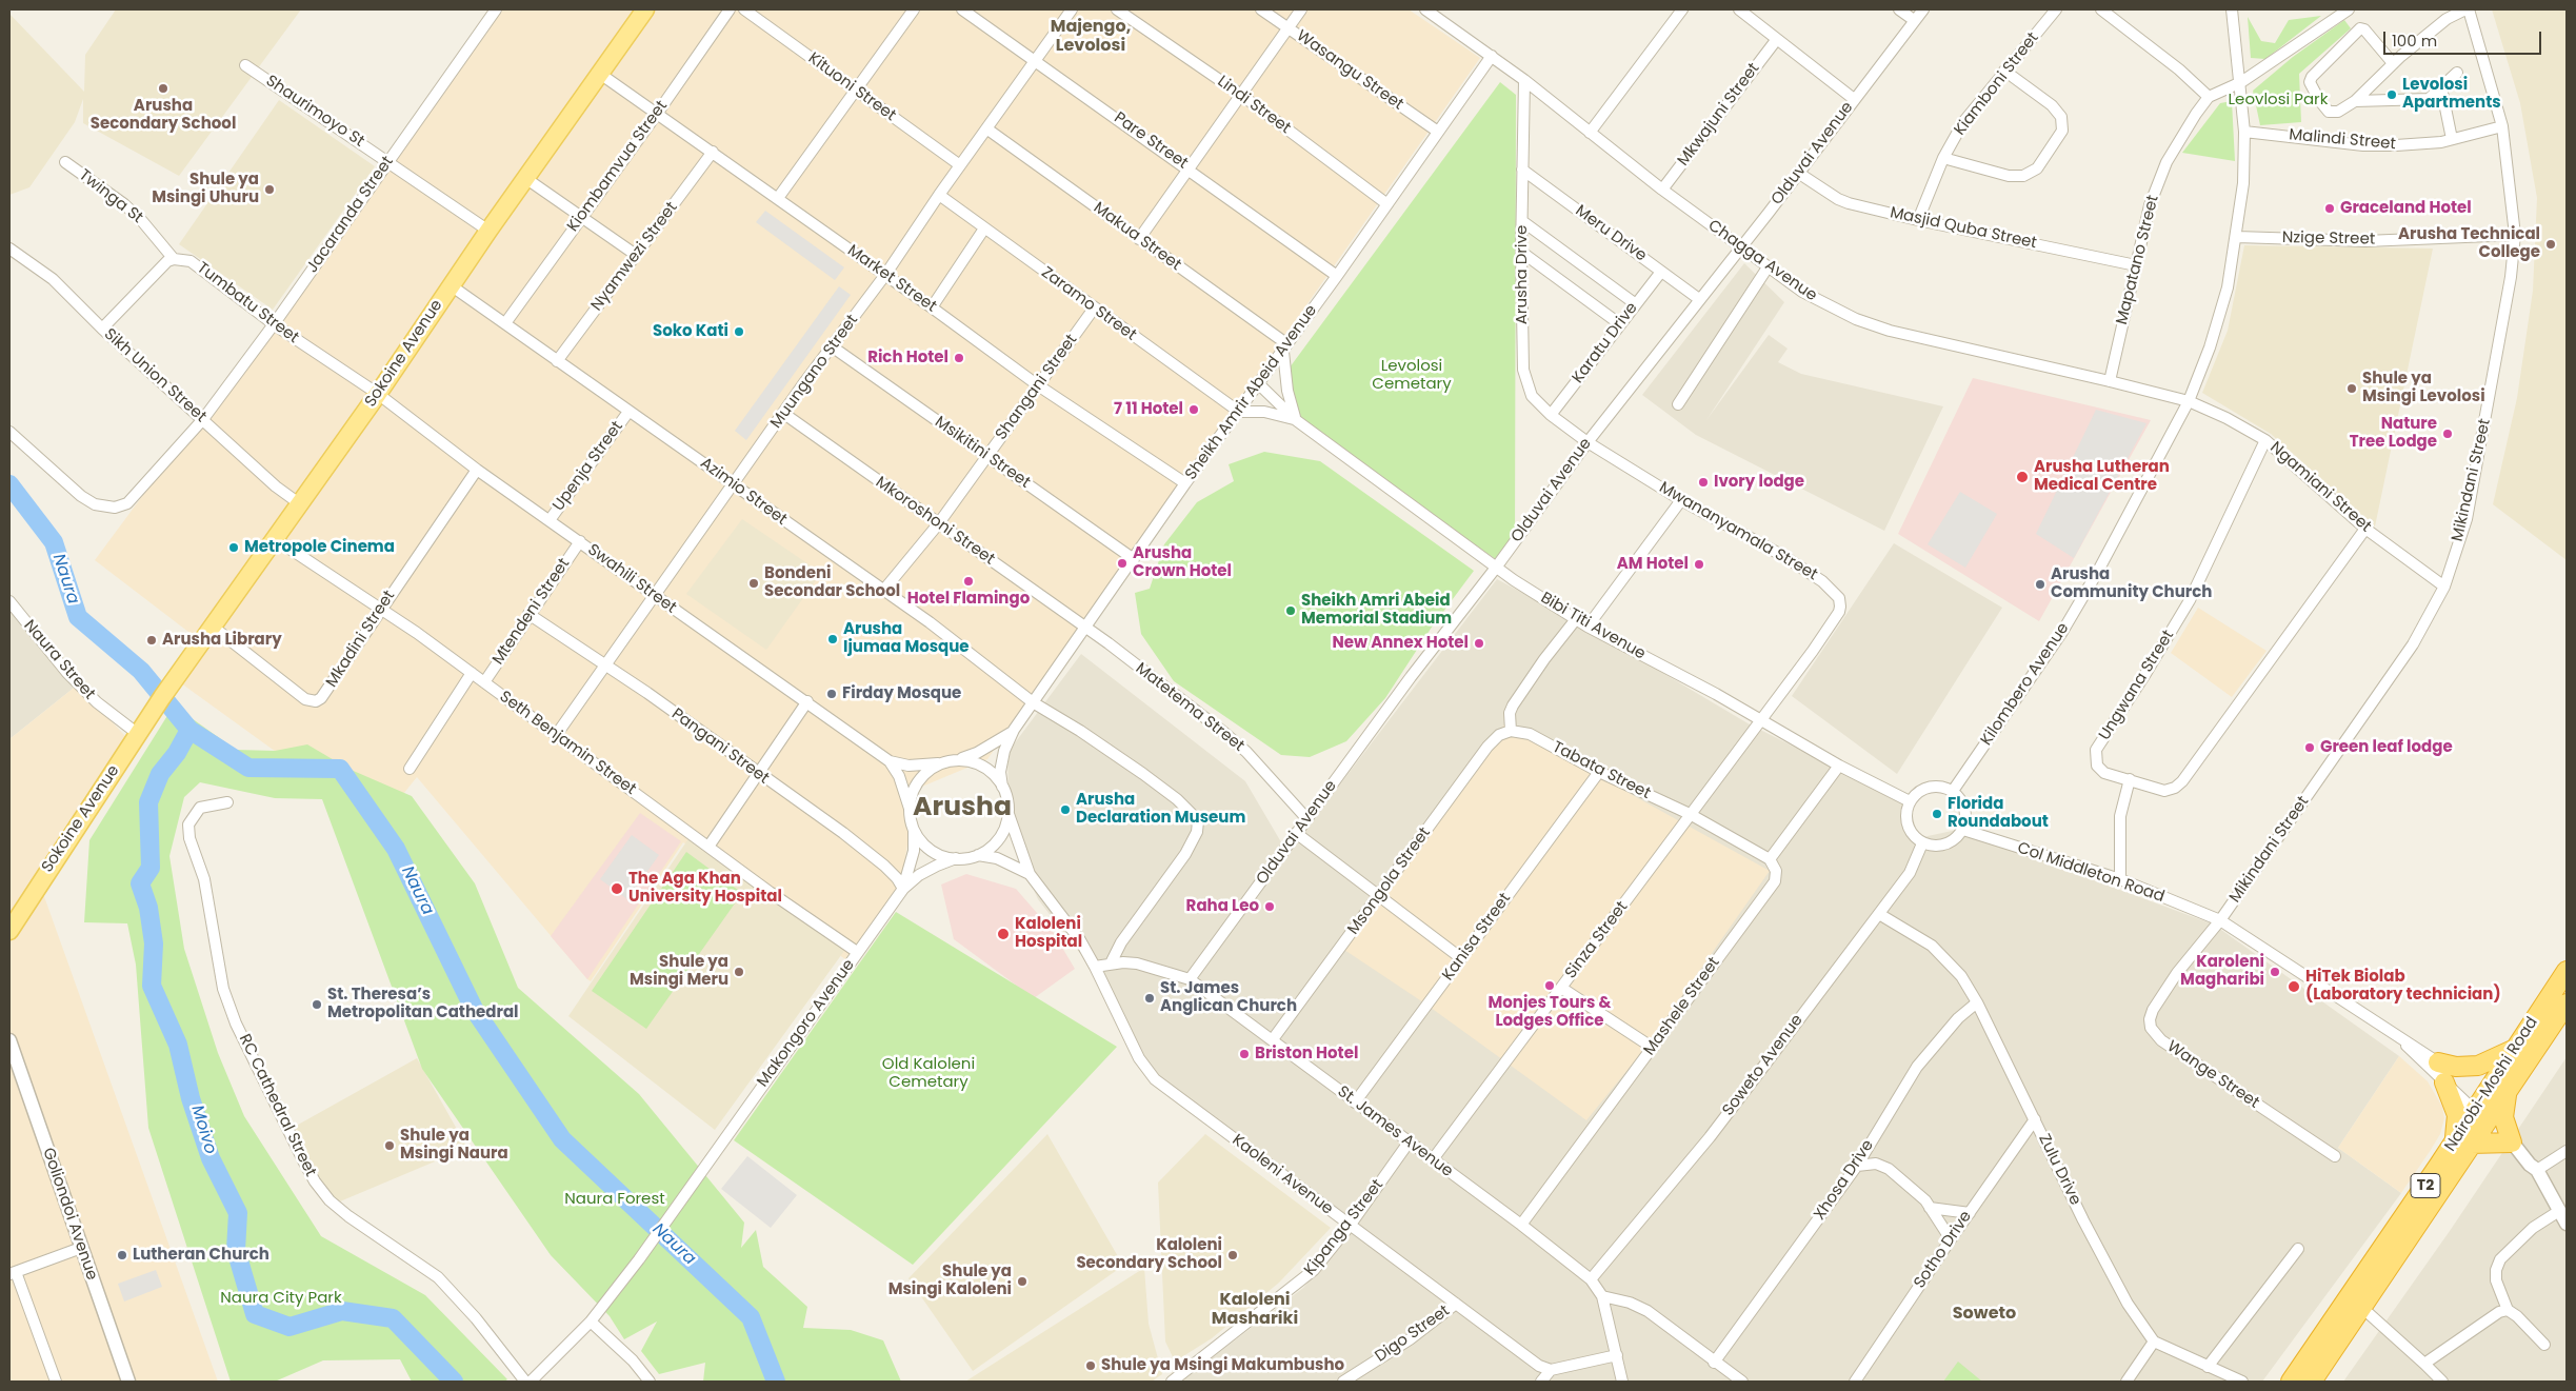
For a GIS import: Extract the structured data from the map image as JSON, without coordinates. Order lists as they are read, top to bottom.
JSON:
{
  "streets": {
    "highway": ["Nairobi-Moshi Road", "T2"],
    "main road": ["Sokoine Avenue"],
    "street": [
      "Wasangu Street",
      "Kiamboni Street",
      "Kituoni Street",
      "Lindi Street",
      "Shaurimoyo St",
      "Mkwajuni Street",
      "Malindi Street",
      "Pare Street",
      "Olduvai Avenue",
      "Kiombamvua Street",
      "Twinga St",
      "Jacaranda Street",
      "Masjid Quba Street",
      "Meru Drive",
      "Makua Street",
      "Nzige Street",
      "Nyamwezi Street",
      "Mapatano Street",
      "Chagga Avenue",
      "Arusha Drive",
      "Market Street",
      "Tumbatu Street",
      "Zaramo Street",
      "Karatu Drive",
      "Muungano Street",
      "Sikh Union Street",
      "Shangani Street",
      "Sheikh Amrir Abeid Avenue",
      "Msikitini Street",
      "Upenja Street",
      "Mikindani Street",
      "Ngamiani Street",
      "Azimio Street",
      "Mkoroshoni Street",
      "Mwananyamala Street",
      "Swahili Street",
      "Mtendeni Street",
      "Bibi Titi Avenue",
      "Mkadini Street",
      "Naura Street",
      "Kilombero Avenue",
      "Ungwana Street",
      "Matetema Street",
      "Seth Benjamin Street",
      "Pangani Street",
      "Tabata Street",
      "Col Middleton Road",
      "Msongola Street",
      "Kanisa Street",
      "Sinza Street",
      "Mashele Street",
      "Makongoro Avenue",
      "Soweto Avenue",
      "Wange Street",
      "RC Cathedral Street",
      "St. James Avenue",
      "Zulu Drive",
      "Kaoleni Avenue",
      "Xhosa Drive",
      "Goliondoi Avenue",
      "Kipanga Street",
      "Sotho Drive",
      "Digo Street"
    ]
  },
  "crossings": [
    ["Wasangu Street", "Sheikh Amrir Abeid Avenue"],
    ["Kiamboni Street", "Masjid Quba Street"],
    ["Kituoni Street", "Muungano Street"],
    ["Lindi Street", "Sheikh Amrir Abeid Avenue"],
    ["Shaurimoyo St", "Jacaranda Street"],
    ["Shaurimoyo St", "Sokoine Avenue"],
    ["Mkwajuni Street", "Chagga Avenue"],
    ["Malindi Street", "Mikindani Street"],
    ["Malindi Street", "Kilombero Avenue"],
    ["Pare Street", "Muungano Street"],
    ["Pare Street", "Sheikh Amrir Abeid Avenue"],
    ["Olduvai Avenue", "Masjid Quba Street"],
    ["Olduvai Avenue", "Meru Drive"],
    ["Olduvai Avenue", "Chagga Avenue"],
    ["Olduvai Avenue", "Arusha Drive"],
    ["Olduvai Avenue", "Mwananyamala Street"],
    ["Olduvai Avenue", "Bibi Titi Avenue"],
    ["Olduvai Avenue", "Matetema Street"],
    ["Olduvai Avenue", "St. James Avenue"],
    ["Kiombamvua Street", "Market Street"],
    ["Kiombamvua Street", "Azimio Street"],
    ["Twinga St", "Tumbatu Street"],
    ["Jacaranda Street", "Tumbatu Street"],
    ["Jacaranda Street", "Sikh Union Street"],
    ["Masjid Quba Street", "Mapatano Street"],
    ["Meru Drive", "Arusha Drive"],
    ["Meru Drive", "Karatu Drive"],
    ["Makua Street", "Muungano Street"],
    ["Makua Street", "Sheikh Amrir Abeid Avenue"],
    ["Nzige Street", "Mikindani Street"],
    ["Nzige Street", "Kilombero Avenue"],
    ["Nyamwezi Street", "Market Street"],
    ["Nyamwezi Street", "Azimio Street"],
    ["Mapatano Street", "Chagga Avenue"],
    ["Chagga Avenue", "Arusha Drive"],
    ["Chagga Avenue", "Sheikh Amrir Abeid Avenue"],
    ["Chagga Avenue", "Ngamiani Street"],
    ["Chagga Avenue", "Kilombero Avenue"],
    ["Arusha Drive", "Karatu Drive"],
    ["Arusha Drive", "Mwananyamala Street"],
    ["Market Street", "Sokoine Avenue"],
    ["Market Street", "Muungano Street"],
    ["Market Street", "Shangani Street"],
    ["Market Street", "Sheikh Amrir Abeid Avenue"],
    ["Tumbatu Street", "Sokoine Avenue"],
    ["Tumbatu Street", "Swahili Street"],
    ["Zaramo Street", "Muungano Street"],
    ["Zaramo Street", "Shangani Street"],
    ["Zaramo Street", "Sheikh Amrir Abeid Avenue"],
    ["Sokoine Avenue", "Sikh Union Street"],
    ["Sokoine Avenue", "Azimio Street"],
    ["Sokoine Avenue", "Swahili Street"],
    ["Sokoine Avenue", "Mkadini Street"],
    ["Sokoine Avenue", "Naura Street"],
    ["Sokoine Avenue", "Seth Benjamin Street"],
    ["Muungano Street", "Msikitini Street"],
    ["Muungano Street", "Azimio Street"],
    ["Muungano Street", "Mkoroshoni Street"],
    ["Muungano Street", "Swahili Street"],
    ["Muungano Street", "Seth Benjamin Street"],
    ["Muungano Street", "Pangani Street"],
    ["Shangani Street", "Msikitini Street"],
    ["Shangani Street", "Azimio Street"],
    ["Shangani Street", "Mkoroshoni Street"],
    ["Sheikh Amrir Abeid Avenue", "Msikitini Street"],
    ["Sheikh Amrir Abeid Avenue", "Azimio Street"],
    ["Sheikh Amrir Abeid Avenue", "Mkoroshoni Street"],
    ["Sheikh Amrir Abeid Avenue", "Matetema Street"],
    ["Upenja Street", "Azimio Street"],
    ["Upenja Street", "Swahili Street"],
    ["Mikindani Street", "Ngamiani Street"],
    ["Mikindani Street", "Col Middleton Road"],
    ["Mikindani Street", "Wange Street"],
    ["Ngamiani Street", "Kilombero Avenue"],
    ["Ngamiani Street", "Ungwana Street"],
    ["Azimio Street", "St. James Avenue"],
    ["Mkoroshoni Street", "Matetema Street"],
    ["Mwananyamala Street", "Bibi Titi Avenue"],
    ["Mwananyamala Street", "Sinza Street"],
    ["Swahili Street", "Mtendeni Street"],
    ["Swahili Street", "Mkadini Street"],
    ["Swahili Street", "Makongoro Avenue"],
    ["Swahili Street", "Kaoleni Avenue"],
    ["Mtendeni Street", "Seth Benjamin Street"],
    ["Mtendeni Street", "Pangani Street"],
    ["Bibi Titi Avenue", "Kilombero Avenue"],
    ["Bibi Titi Avenue", "Col Middleton Road"],
    ["Bibi Titi Avenue", "Sinza Street"],
    ["Bibi Titi Avenue", "Soweto Avenue"],
    ["Mkadini Street", "Seth Benjamin Street"],
    ["Kilombero Avenue", "Col Middleton Road"],
    ["Kilombero Avenue", "Soweto Avenue"],
    ["Seth Benjamin Street", "Makongoro Avenue"],
    ["Pangani Street", "Makongoro Avenue"],
    ["Tabata Street", "Msongola Street"],
    ["Tabata Street", "Kanisa Street"],
    ["Tabata Street", "Sinza Street"],
    ["Col Middleton Road", "Soweto Avenue"],
    ["Col Middleton Road", "Wange Street"],
    ["Col Middleton Road", "Nairobi-Moshi Road"],
    ["Msongola Street", "St. James Avenue"],
    ["Kanisa Street", "St. James Avenue"],
    ["Sinza Street", "St. James Avenue"],
    ["Mashele Street", "St. James Avenue"],
    ["Makongoro Avenue", "Kaoleni Avenue"],
    ["Soweto Avenue", "St. James Avenue"],
    ["Soweto Avenue", "Zulu Drive"],
    ["St. James Avenue", "Kaoleni Avenue"],
    ["St. James Avenue", "Kipanga Street"],
    ["Zulu Drive", "Xhosa Drive"],
    ["Zulu Drive", "Sotho Drive"],
    ["Kaoleni Avenue", "Kipanga Street"],
    ["Kaoleni Avenue", "Digo Street"]
  ],
  "districts": [
    "Majengo, Levolosi",
    "Arusha",
    "Kaloleni Mashariki",
    "Soweto"
  ],
  "water": ["Naura", "Moivo"],
  "parks": [
    "Leovlosi Park",
    "Levolosi Cemetary",
    "Old Kaloleni Cemetary",
    "Naura Forest",
    "Naura City Park"
  ],
  "places": [
    "Arusha Secondary School",
    "Levolosi Apartments",
    "Shule ya Msingi Uhuru",
    "Graceland Hotel",
    "Arusha Technical College",
    "Soko Kati",
    "Rich Hotel",
    "Shule ya Msingi Levolosi",
    "7 11 Hotel",
    "Nature Tree Lodge",
    "Arusha Lutheran Medical Centre",
    "Ivory lodge",
    "Metropole Cinema",
    "Arusha Crown Hotel",
    "AM Hotel",
    "Hotel Flamingo",
    "Bondeni Secondar School",
    "Arusha Community Church",
    "Sheikh Amri Abeid Memorial Stadium",
    "Arusha Ijumaa Mosque",
    "Arusha Library",
    "New Annex Hotel",
    "Firday Mosque",
    "Green leaf lodge",
    "Arusha Declaration Museum",
    "Florida Roundabout",
    "The Aga Khan University Hospital",
    "Raha Leo",
    "Kaloleni Hospital",
    "Shule ya Msingi Meru",
    "Karoleni Magharibi",
    "Monjes Tours & Lodges Office",
    "HiTek Biolab (Laboratory technician)",
    "St. James Anglican Church",
    "St. Theresa’s Metropolitan Cathedral",
    "Briston Hotel",
    "Shule ya Msingi Naura",
    "Lutheran Church",
    "Kaloleni Secondary School",
    "Shule ya Msingi Kaloleni",
    "Shule ya Msingi Makumbusho"
  ],
  "scale_bar": "100 m"
}
